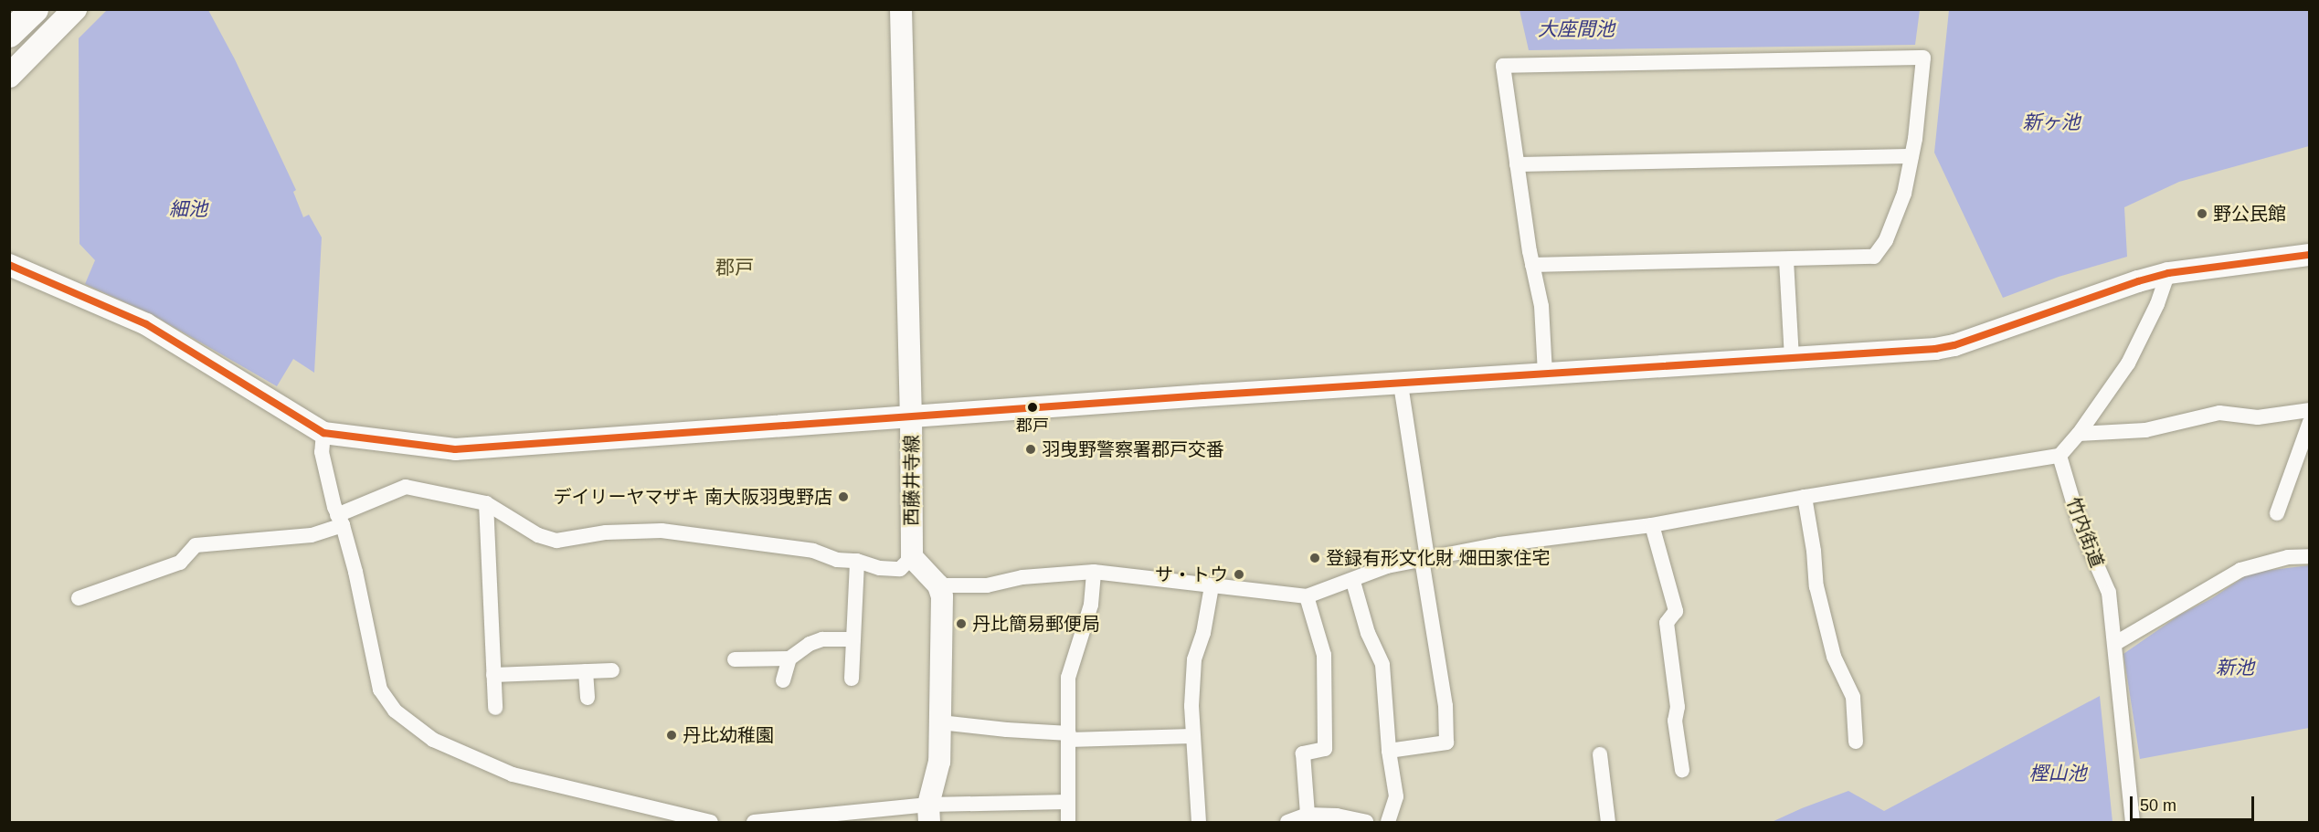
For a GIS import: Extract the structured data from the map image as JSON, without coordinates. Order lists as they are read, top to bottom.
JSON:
{
  "streets": {
    "main road": ["西藤井寺線"],
    "street": ["竹内街道"]
  },
  "districts": ["郡戸"],
  "water": [
    "大座間池",
    "新ヶ池",
    "細池",
    "新池",
    "樫山池"
  ],
  "places": [
    "野公民館",
    "郡戸",
    "羽曳野警察署郡戸交番",
    "デイリーヤマザキ 南大阪羽曳野店",
    "登録有形文化財 畑田家住宅",
    "サ・トウ",
    "丹比簡易郵便局",
    "丹比幼稚園"
  ],
  "scale_bar": "50 m"
}
